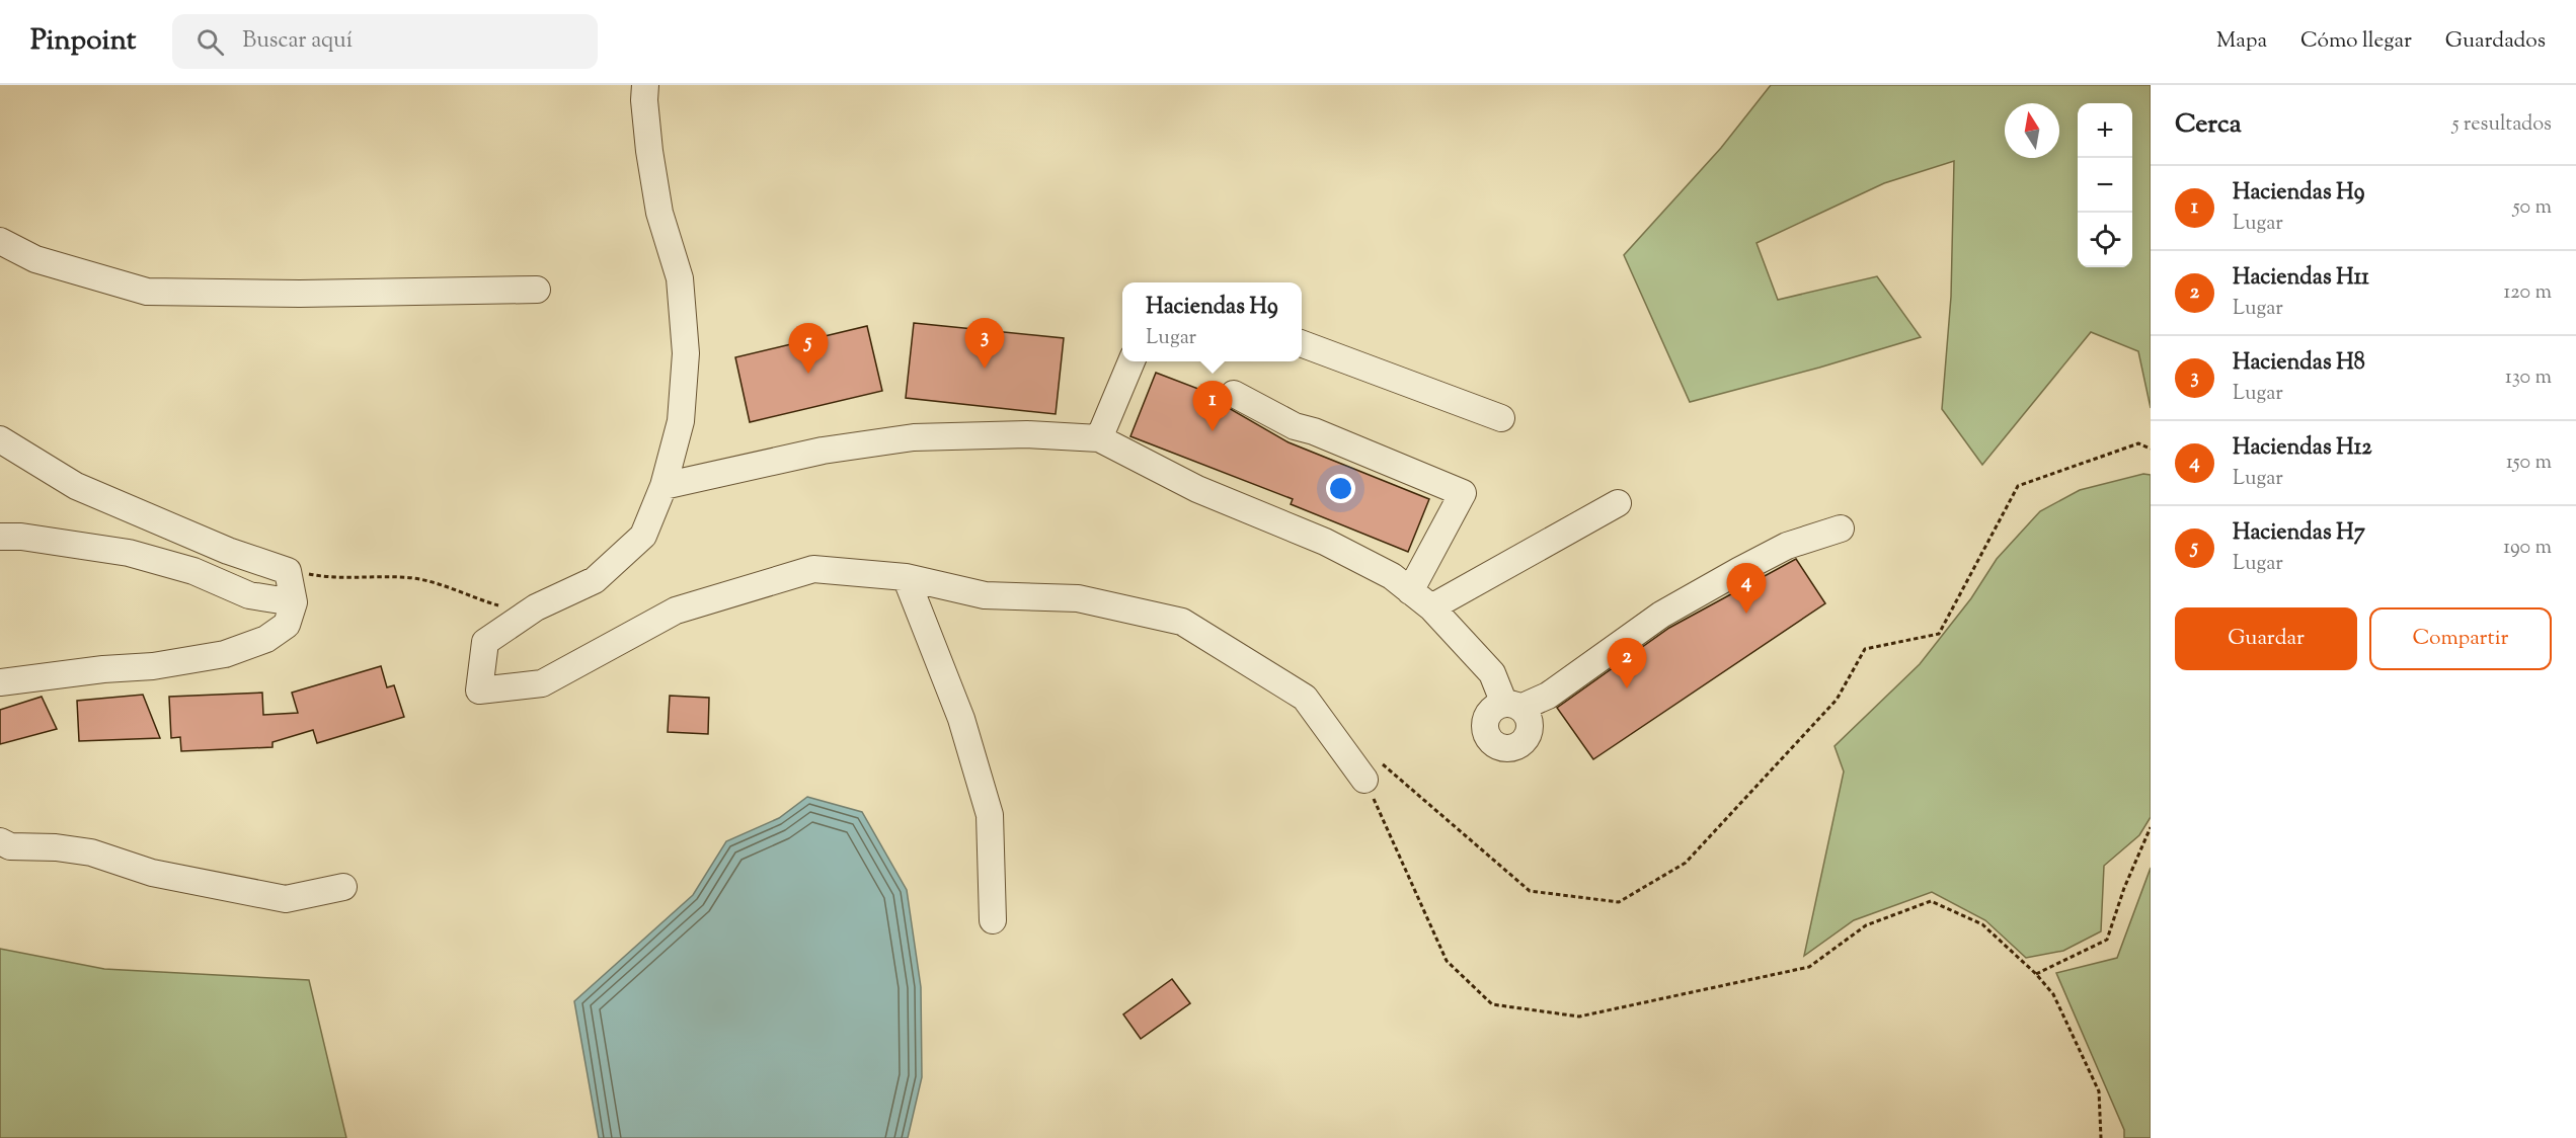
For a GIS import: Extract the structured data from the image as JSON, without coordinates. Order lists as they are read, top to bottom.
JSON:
{
  "north": "top",
  "page": {
    "header": "Pinpoint",
    "search": "Buscar aquí",
    "nav": ["Mapa", "Cómo llegar", "Guardados"],
    "heading": ["Cerca", "5 resultados"],
    "map_buttons": ["+", "−"],
    "list": [
      {
        "mark": "1",
        "name": "Haciendas H9",
        "note": "Lugar",
        "value": "50 m"
      },
      {
        "mark": "2",
        "name": "Haciendas H11",
        "note": "Lugar",
        "value": "120 m"
      },
      {
        "mark": "3",
        "name": "Haciendas H8",
        "note": "Lugar",
        "value": "130 m"
      },
      {
        "mark": "4",
        "name": "Haciendas H12",
        "note": "Lugar",
        "value": "150 m"
      },
      {
        "mark": "5",
        "name": "Haciendas H7",
        "note": "Lugar",
        "value": "190 m"
      }
    ],
    "popup": ["Haciendas H9", "Lugar"],
    "pins": [
      "3",
      "5",
      "1",
      "4",
      "2"
    ],
    "buttons": ["Guardar", "Compartir"]
  }
}
